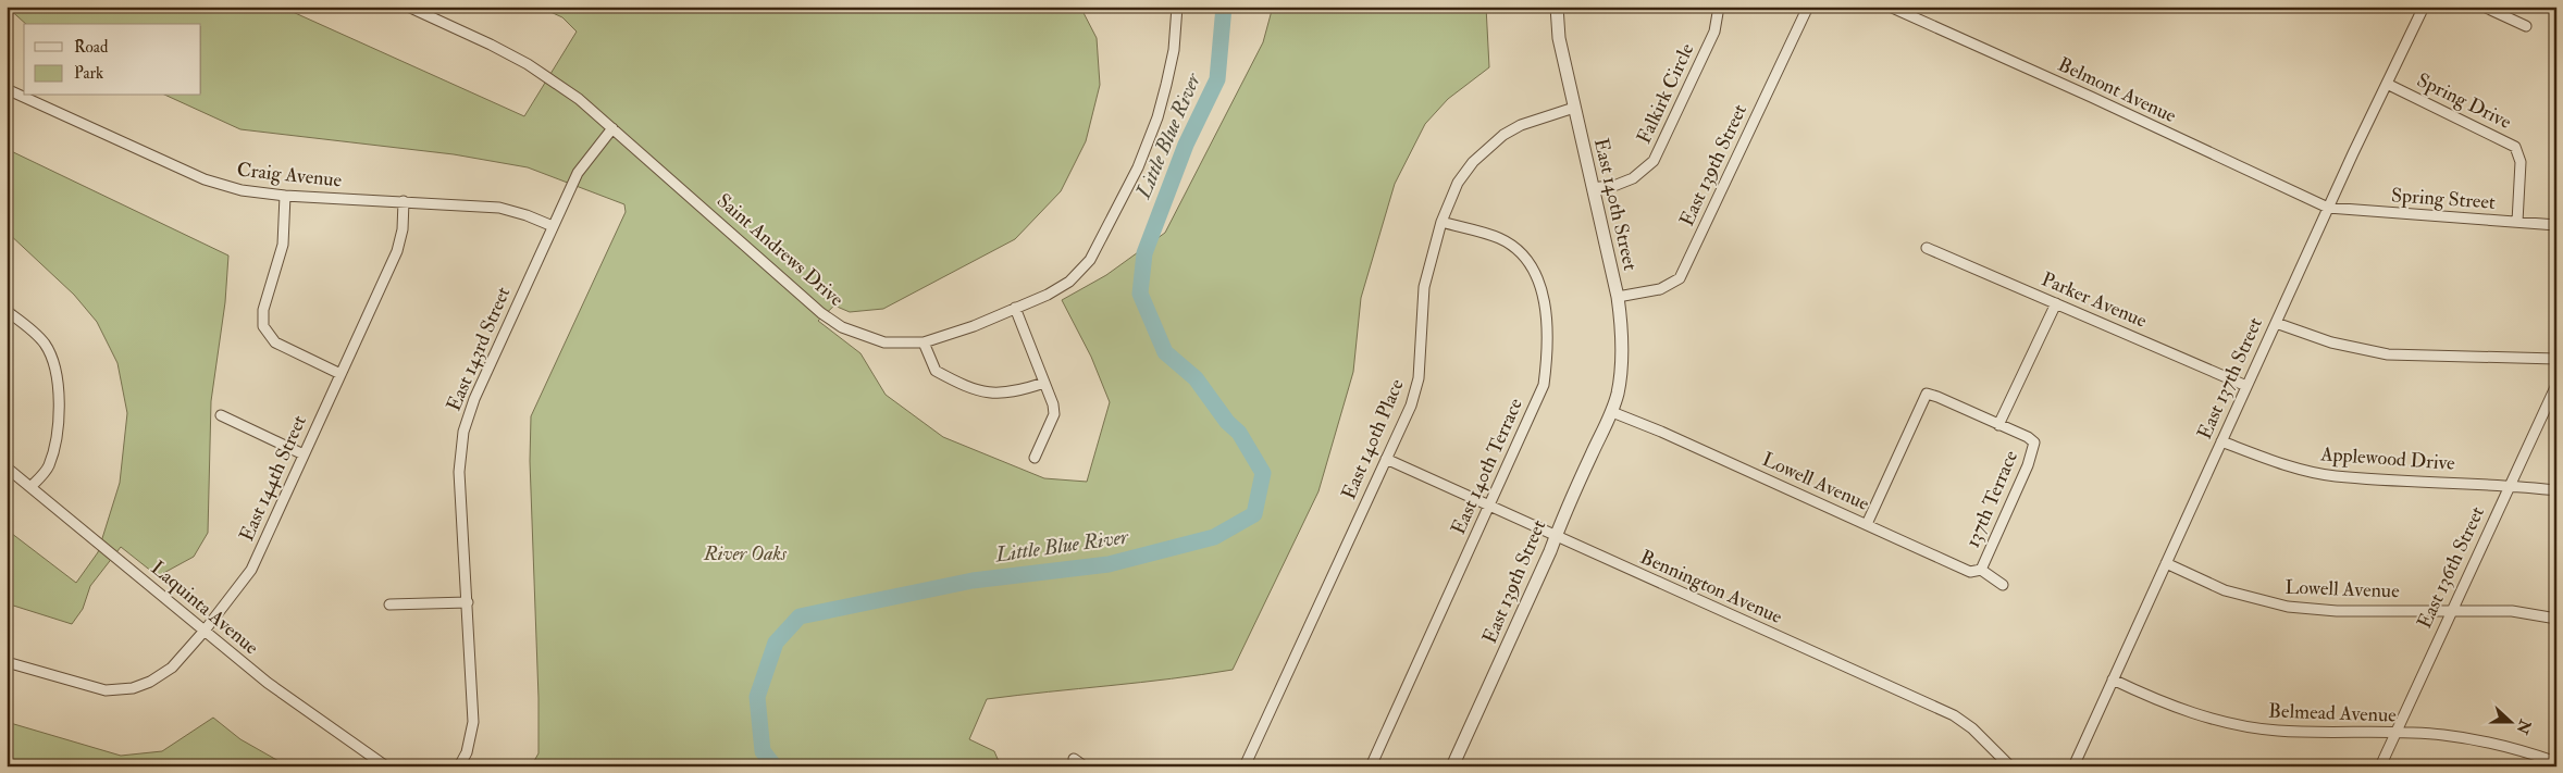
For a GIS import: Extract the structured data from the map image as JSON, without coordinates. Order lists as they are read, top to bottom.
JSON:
{
  "streets": {
    "street": [
      "Belmont Avenue",
      "Falkirk Circle",
      "Spring Drive",
      "East 139th Street",
      "Craig Avenue",
      "Spring Street",
      "East 140th Street",
      "Saint Andrews Drive",
      "Parker Avenue",
      "East 143rd Street",
      "East 137th Street",
      "East 140th Place",
      "Applewood Drive",
      "East 140th Terrace",
      "East 144th Street",
      "Lowell Avenue",
      "137th Terrace",
      "East 136th Street",
      "Bennington Avenue",
      "Laquinta Avenue",
      "Belmead Avenue"
    ]
  },
  "crossings": [
    ["Belmont Avenue", "Spring Street"],
    ["Belmont Avenue", "East 137th Street"],
    ["Falkirk Circle", "East 140th Street"],
    ["Spring Drive", "Spring Street"],
    ["Spring Drive", "East 137th Street"],
    ["East 139th Street", "East 140th Street"],
    ["East 139th Street", "Lowell Avenue"],
    ["East 139th Street", "Bennington Avenue"],
    ["Craig Avenue", "East 143rd Street"],
    ["Craig Avenue", "East 144th Street"],
    ["Spring Street", "East 137th Street"],
    ["East 140th Street", "East 140th Place"],
    ["East 140th Street", "Lowell Avenue"],
    ["Saint Andrews Drive", "East 143rd Street"],
    ["Parker Avenue", "East 137th Street"],
    ["Parker Avenue", "137th Terrace"],
    ["East 137th Street", "Applewood Drive"],
    ["East 137th Street", "Lowell Avenue"],
    ["East 137th Street", "Belmead Avenue"],
    ["East 140th Place", "East 140th Terrace"],
    ["East 140th Place", "Bennington Avenue"],
    ["Applewood Drive", "East 136th Street"],
    ["East 140th Terrace", "Bennington Avenue"],
    ["East 144th Street", "Laquinta Avenue"],
    ["Lowell Avenue", "137th Terrace"],
    ["Lowell Avenue", "East 136th Street"],
    ["East 136th Street", "Belmead Avenue"]
  ],
  "water": ["Little Blue River"],
  "parks": ["River Oaks"],
  "legend": ["Road", "Park"],
  "north": "right"
}
